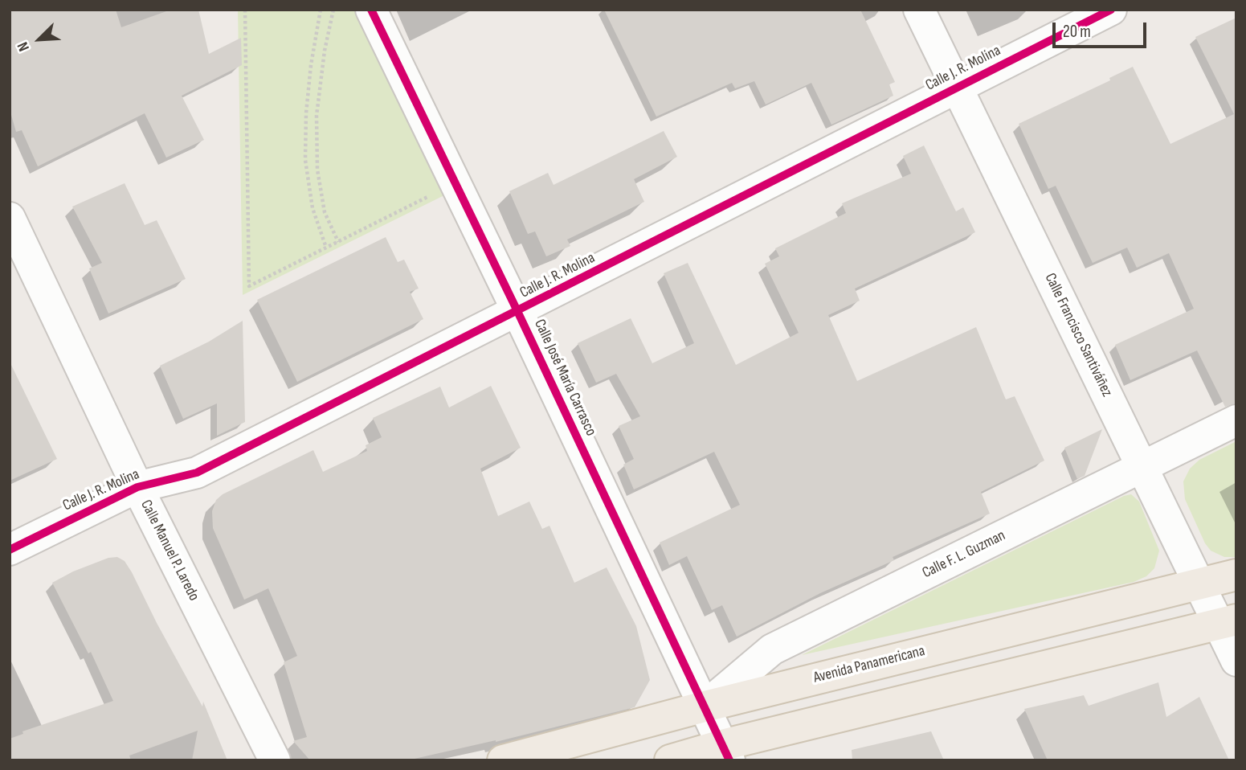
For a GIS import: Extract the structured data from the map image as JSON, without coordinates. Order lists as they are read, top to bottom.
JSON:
{
  "streets": {
    "main road": ["Avenida Panamericana"],
    "street": [
      "Calle J. R. Molina",
      "Calle Francisco Santiváñez",
      "Calle José María Carrasco",
      "Calle Manuel P. Laredo",
      "Calle F. L. Guzman"
    ]
  },
  "crossings": [
    ["Calle J. R. Molina", "Calle Francisco Santiváñez"],
    ["Calle J. R. Molina", "Calle José María Carrasco"],
    ["Calle J. R. Molina", "Calle Manuel P. Laredo"],
    ["Calle Francisco Santiváñez", "Calle F. L. Guzman"],
    ["Calle Francisco Santiváñez", "Avenida Panamericana"],
    ["Calle José María Carrasco", "Calle F. L. Guzman"],
    ["Calle José María Carrasco", "Avenida Panamericana"],
    ["Calle F. L. Guzman", "Avenida Panamericana"]
  ],
  "scale_bar": "20 m",
  "north": "bottom left"
}
